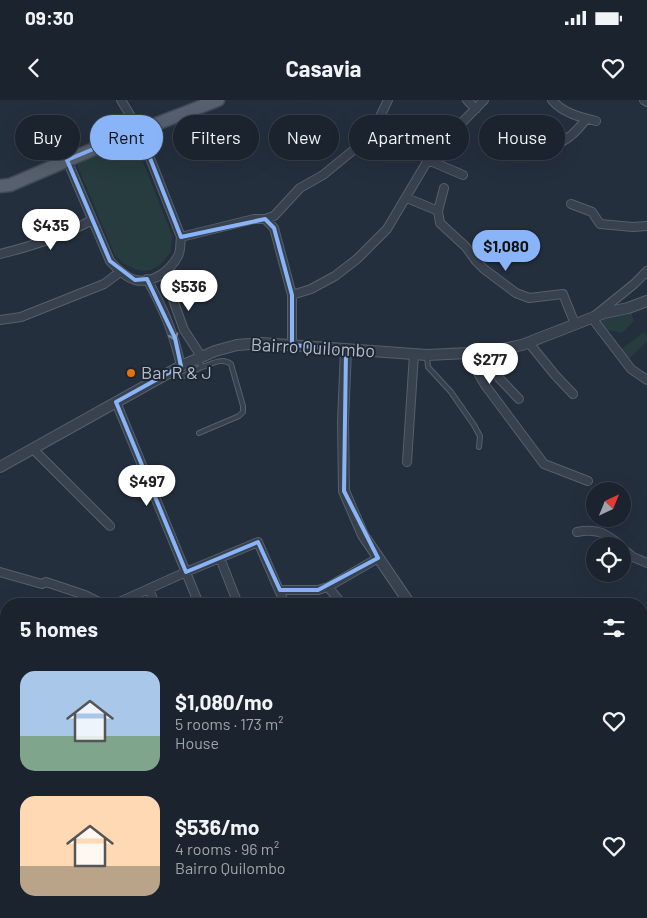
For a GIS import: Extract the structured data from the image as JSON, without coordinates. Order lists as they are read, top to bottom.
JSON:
{
  "streets": {
    "street": ["Bairro Quilombo"]
  },
  "places": ["Bar R & J"],
  "north": "top right",
  "page": {
    "status": "09:30",
    "header": "Casavia",
    "chip": [
      "Buy",
      "Rent",
      "Filters",
      "New",
      "Apartment",
      "House"
    ],
    "price": [
      "$435",
      "$1,080",
      "$536",
      "$277",
      "$497"
    ],
    "heading": "5 homes",
    "list": [
      {
        "name": "$1,080/mo",
        "note": "5 rooms · 173 m² · House"
      },
      {
        "name": "$536/mo",
        "note": "4 rooms · 96 m² · Bairro Quilombo"
      }
    ]
  }
}
